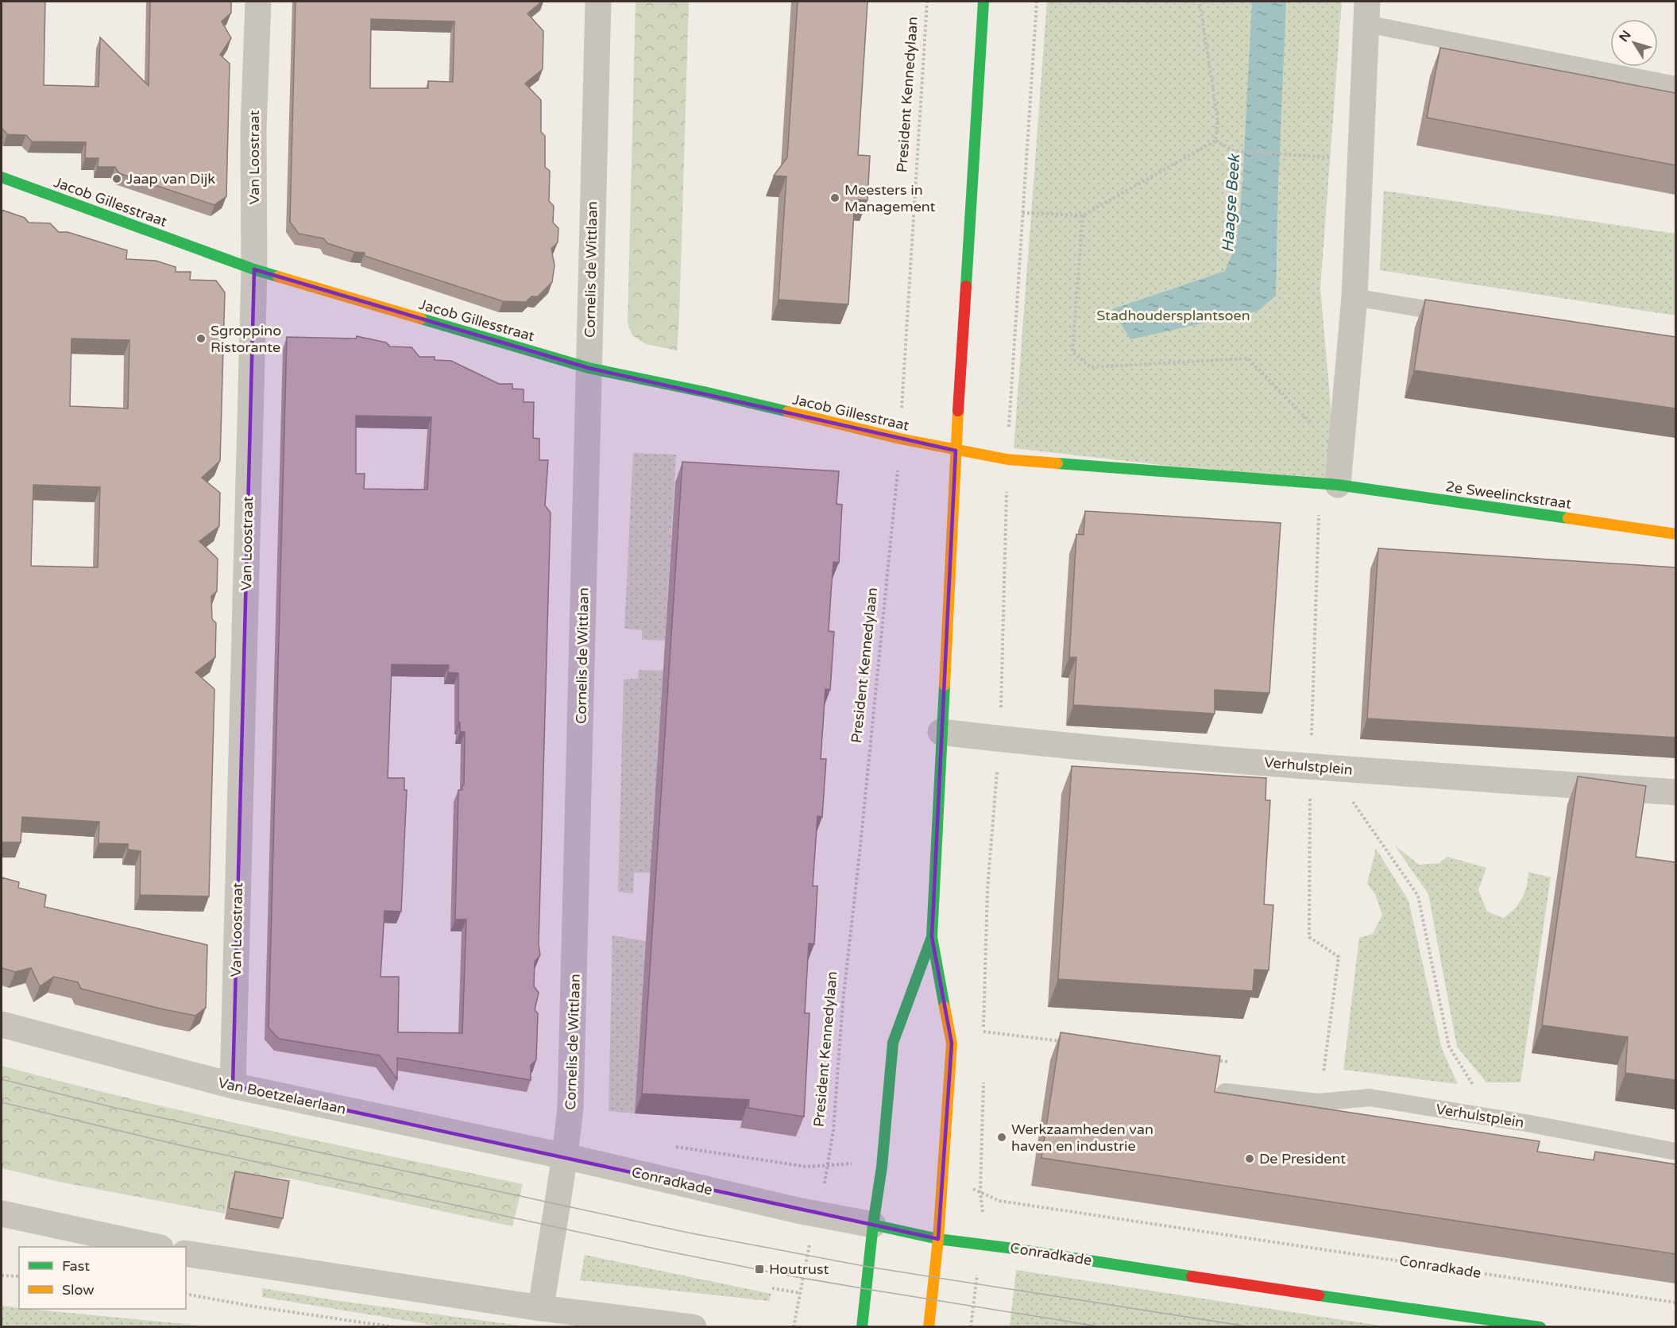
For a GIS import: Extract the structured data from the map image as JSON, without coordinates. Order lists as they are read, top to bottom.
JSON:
{
  "streets": {
    "street": [
      "Van Loostraat",
      "Jacob Gillesstraat",
      "Cornelis de Wittlaan",
      "2e Sweelinckstraat",
      "Verhulstplein",
      "Van Boetzelaerlaan",
      "Conradkade"
    ],
    "path": ["President Kennedylaan"]
  },
  "crossings": [
    ["President Kennedylaan", "Jacob Gillesstraat"],
    ["President Kennedylaan", "Conradkade"],
    ["Van Loostraat", "Jacob Gillesstraat"],
    ["Van Loostraat", "Van Boetzelaerlaan"],
    ["Jacob Gillesstraat", "Cornelis de Wittlaan"],
    ["Cornelis de Wittlaan", "Van Boetzelaerlaan"],
    ["Cornelis de Wittlaan", "Conradkade"],
    ["Van Boetzelaerlaan", "Conradkade"]
  ],
  "water": ["Haagse Beek"],
  "parks": ["Stadhoudersplantsoen"],
  "places": {
    "other": [
      "Jaap van Dijk",
      "Meesters in Management",
      "Sgroppino Ristorante",
      "Werkzaamheden van haven en industrie",
      "De President"
    ],
    "transit": ["Houtrust"]
  },
  "legend": ["Fast", "Slow"],
  "north": "top left"
}
